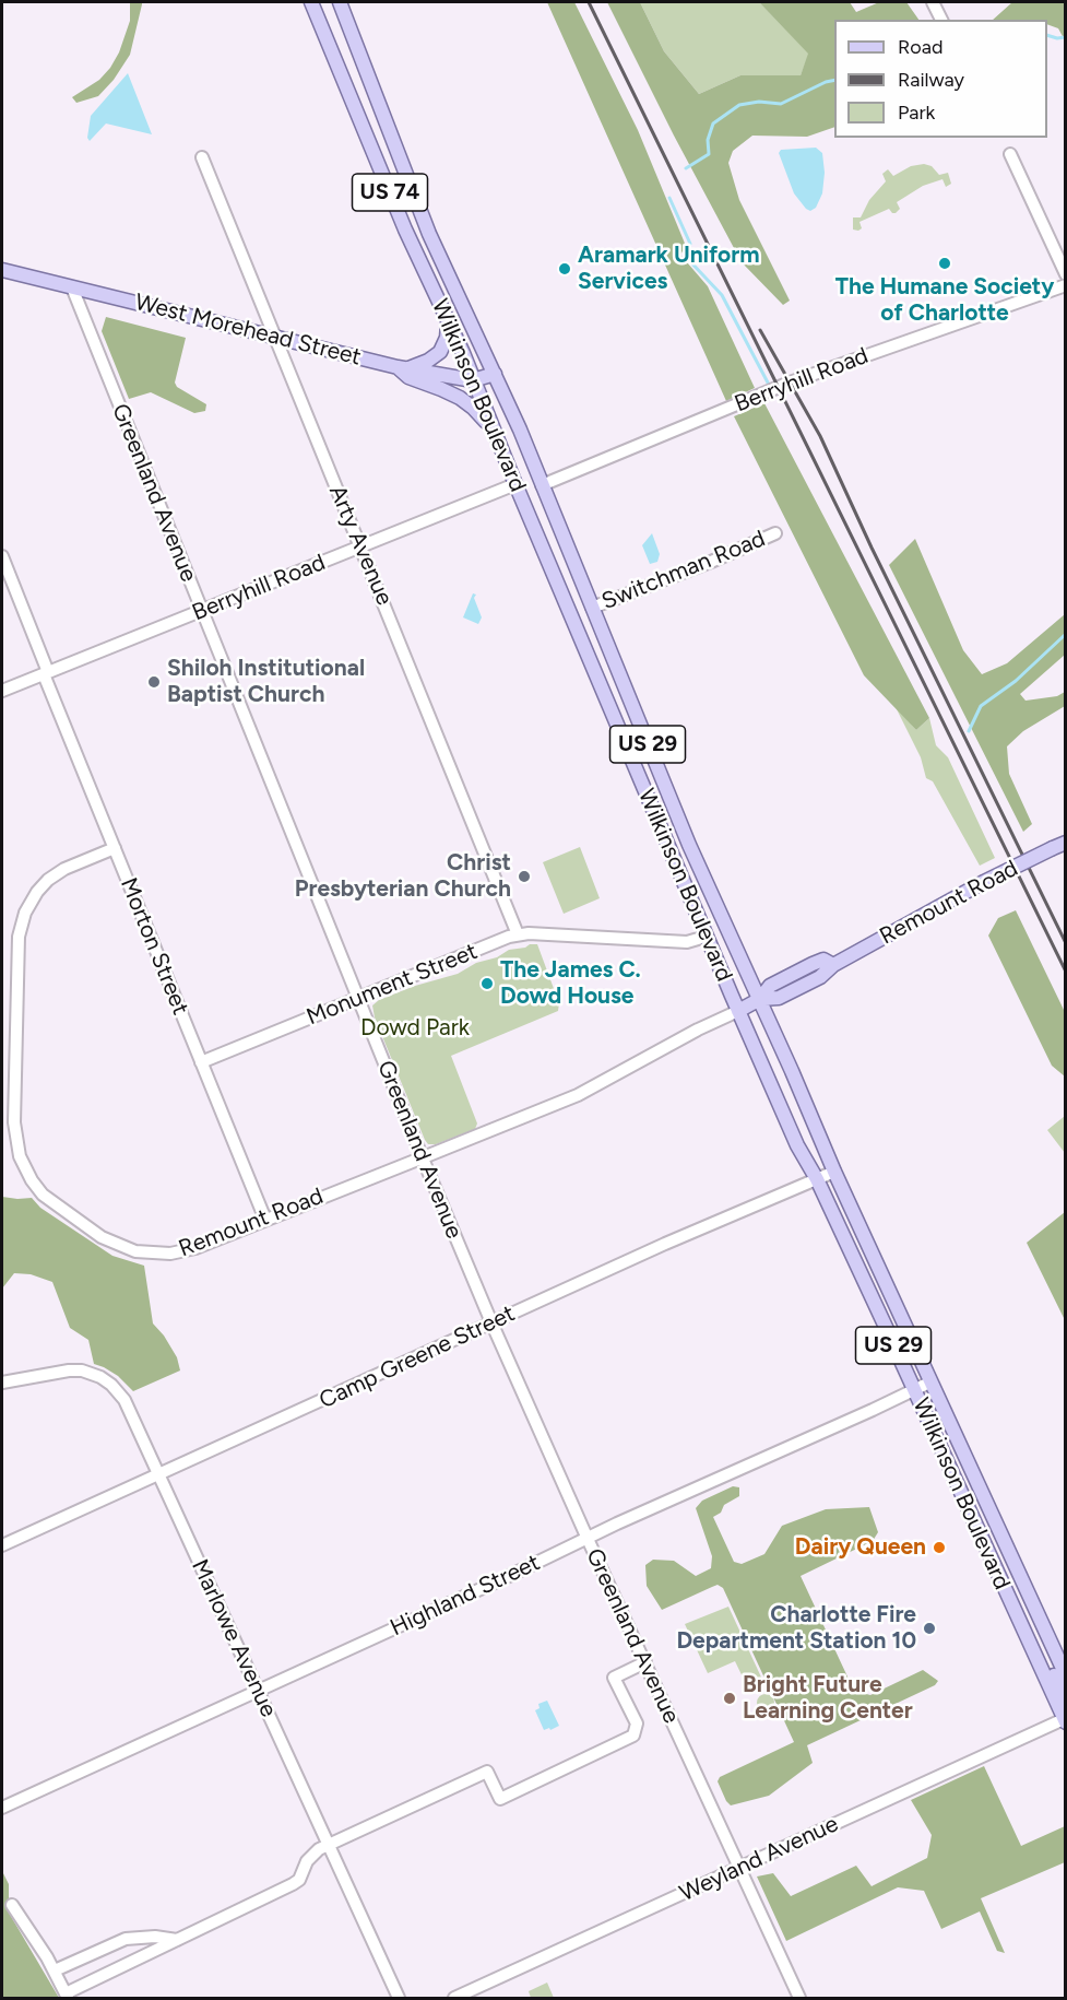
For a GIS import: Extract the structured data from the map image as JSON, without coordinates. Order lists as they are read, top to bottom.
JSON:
{
  "streets": {
    "main road": [
      "US 74",
      "West Morehead Street",
      "Wilkinson Boulevard",
      "US 29",
      "Remount Road"
    ],
    "street": [
      "Berryhill Road",
      "Greenland Avenue",
      "Arty Avenue",
      "Switchman Road",
      "Morton Street",
      "Monument Street",
      "Camp Greene Street",
      "Highland Street",
      "Marlowe Avenue",
      "Weyland Avenue"
    ]
  },
  "crossings": [
    ["West Morehead Street", "Wilkinson Boulevard"],
    ["West Morehead Street", "Greenland Avenue"],
    ["West Morehead Street", "Arty Avenue"],
    ["Berryhill Road", "Wilkinson Boulevard"],
    ["Berryhill Road", "Greenland Avenue"],
    ["Berryhill Road", "Arty Avenue"],
    ["Berryhill Road", "Morton Street"],
    ["Wilkinson Boulevard", "Switchman Road"],
    ["Wilkinson Boulevard", "Remount Road"],
    ["Wilkinson Boulevard", "Monument Street"],
    ["Wilkinson Boulevard", "Camp Greene Street"],
    ["Wilkinson Boulevard", "Highland Street"],
    ["Wilkinson Boulevard", "Weyland Avenue"],
    ["Greenland Avenue", "Remount Road"],
    ["Greenland Avenue", "Monument Street"],
    ["Greenland Avenue", "Camp Greene Street"],
    ["Greenland Avenue", "Highland Street"],
    ["Greenland Avenue", "Weyland Avenue"],
    ["Arty Avenue", "Monument Street"],
    ["Remount Road", "Morton Street"],
    ["Morton Street", "Monument Street"],
    ["Camp Greene Street", "Marlowe Avenue"],
    ["Highland Street", "Marlowe Avenue"]
  ],
  "parks": ["Dowd Park"],
  "places": [
    "The Humane Society of Charlotte",
    "Aramark Uniform Services",
    "Shiloh Institutional Baptist Church",
    "Christ Presbyterian Church",
    "The James C. Dowd House",
    "Dairy Queen",
    "Charlotte Fire Department Station 10",
    "Bright Future Learning Center"
  ],
  "legend": ["Road", "Railway", "Park"]
}
